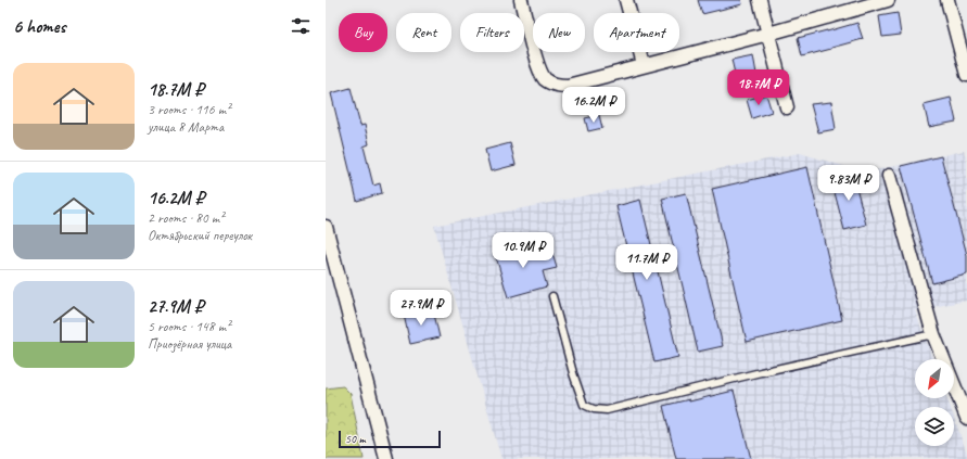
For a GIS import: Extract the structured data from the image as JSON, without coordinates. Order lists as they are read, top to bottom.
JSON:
{
  "scale_bar": "50 m",
  "north": "bottom left",
  "page": {
    "heading": "6 homes",
    "chip": [
      "Buy",
      "Rent",
      "Filters",
      "New",
      "Apartment"
    ],
    "list": [
      {
        "name": "18.7M ₽",
        "note": "3 rooms · 116 m² · улица 8 Марта"
      },
      {
        "name": "16.2M ₽",
        "note": "2 rooms · 80 m² · Октябрьский переулок"
      },
      {
        "name": "27.9M ₽",
        "note": "5 rooms · 148 m² · Приозёрная улица"
      }
    ],
    "price": [
      "18.7M ₽",
      "16.2M ₽",
      "9.83M ₽",
      "10.9M ₽",
      "11.7M ₽",
      "27.9M ₽"
    ],
    "scale": "50 m"
  }
}
